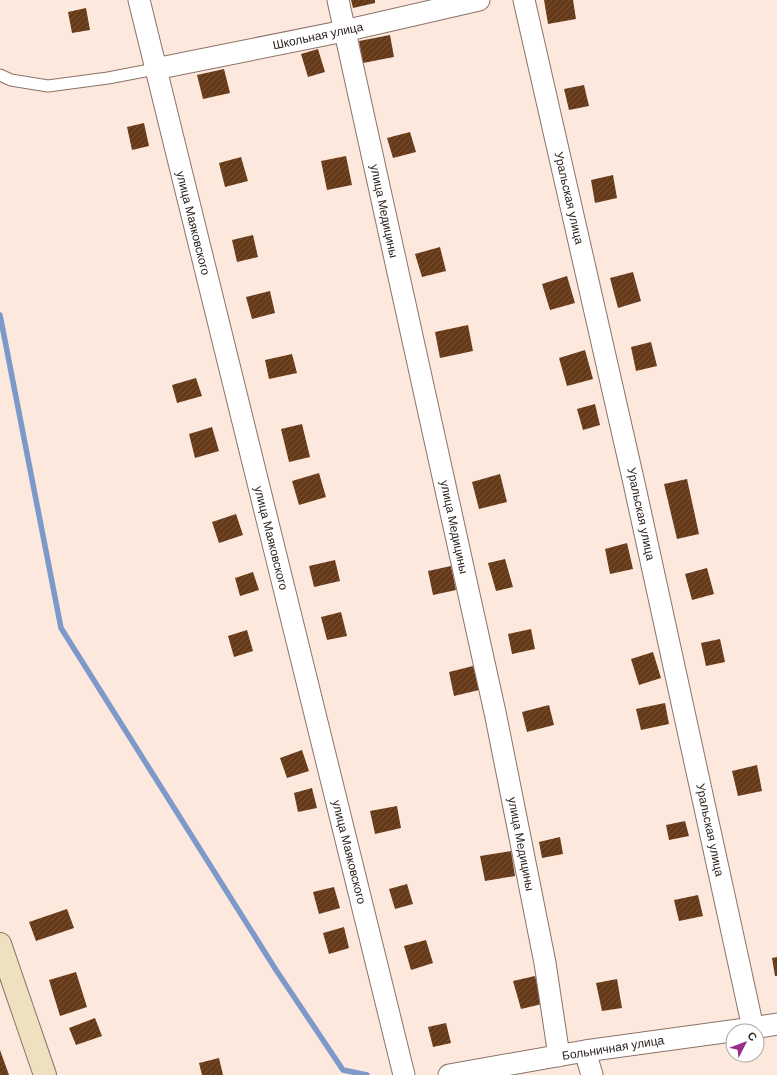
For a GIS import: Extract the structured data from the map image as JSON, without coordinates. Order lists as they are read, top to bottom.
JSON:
{
  "streets": {
    "street": [
      "Школьная улица",
      "Уральская улица",
      "улица Медицины",
      "улица Маяковского",
      "Больничная улица"
    ]
  },
  "crossings": [
    ["Школьная улица", "улица Медицины"],
    ["Школьная улица", "улица Маяковского"],
    ["улица Медицины", "Больничная улица"]
  ],
  "north": "top right"
}
